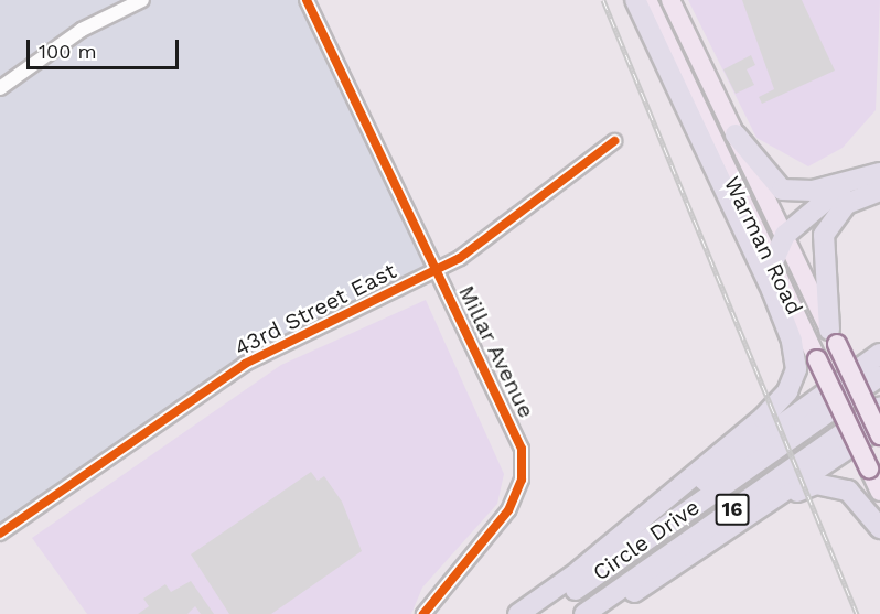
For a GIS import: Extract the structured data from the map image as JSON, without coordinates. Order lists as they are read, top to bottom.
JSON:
{
  "streets": {
    "highway": ["16", "Circle Drive"],
    "main road": ["Warman Road"],
    "street": ["43rd Street East", "Millar Avenue"]
  },
  "crossings": [
    ["43rd Street East", "Millar Avenue"]
  ],
  "scale_bar": "100 m"
}
